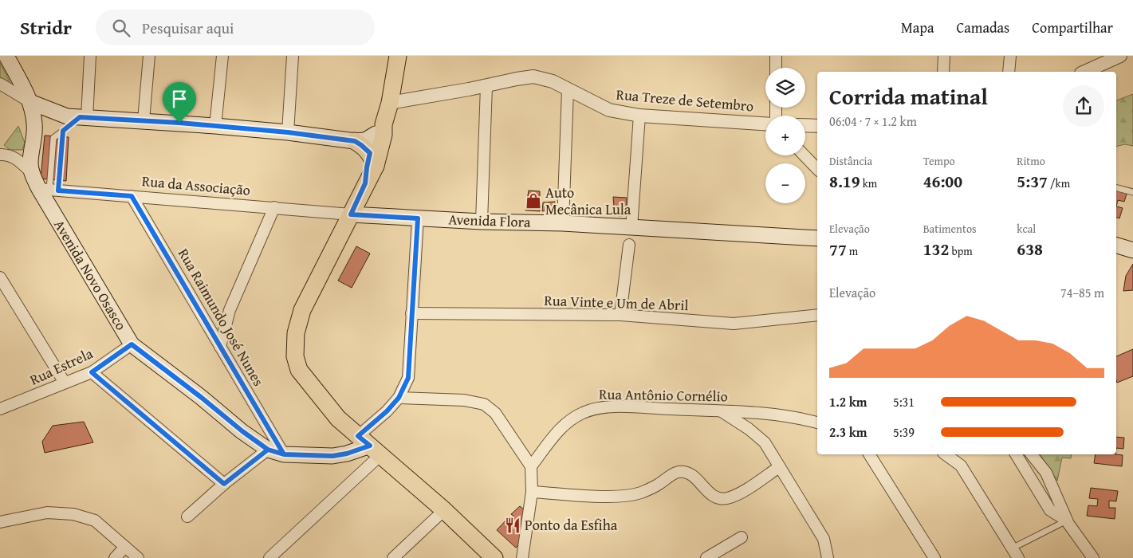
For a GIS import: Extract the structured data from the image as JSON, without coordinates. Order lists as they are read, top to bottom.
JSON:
{
  "streets": {
    "main road": ["Avenida Flora", "Avenida Novo Osasco"],
    "street": [
      "Rua Treze de Setembro",
      "Rua da Associação",
      "Rua Vinte e Um de Abril",
      "Rua Raimundo José Nunes",
      "Rua Estrela",
      "Rua Antônio Cornélio"
    ]
  },
  "crossings": [
    ["Rua da Associação", "Avenida Flora"],
    ["Rua da Associação", "Avenida Novo Osasco"],
    ["Rua da Associação", "Rua Raimundo José Nunes"],
    ["Avenida Novo Osasco", "Rua Raimundo José Nunes"],
    ["Avenida Novo Osasco", "Rua Estrela"]
  ],
  "places": {
    "shop": ["Auto Mecânica Lula"],
    "restaurant": ["Ponto da Esfiha"]
  },
  "page": {
    "header": "Stridr",
    "search": "Pesquisar aqui",
    "nav": ["Mapa", "Camadas", "Compartilhar"],
    "map_buttons": ["+", "−"],
    "heading": ["Corrida matinal", "06:04 · 7 × 1.2 km"],
    "stats": [
      ["Distância", "8.19 km"],
      ["Tempo", "46:00"],
      ["Ritmo", "5:37 /km"],
      ["Elevação", "77 m"],
      ["Batimentos", "132 bpm"],
      ["kcal", "638"]
    ],
    "chart": ["Elevação", "74–85 m"],
    "list": [
      {
        "name": "1.2 km",
        "note": "5:31"
      },
      {
        "name": "2.3 km",
        "note": "5:39"
      }
    ]
  }
}
